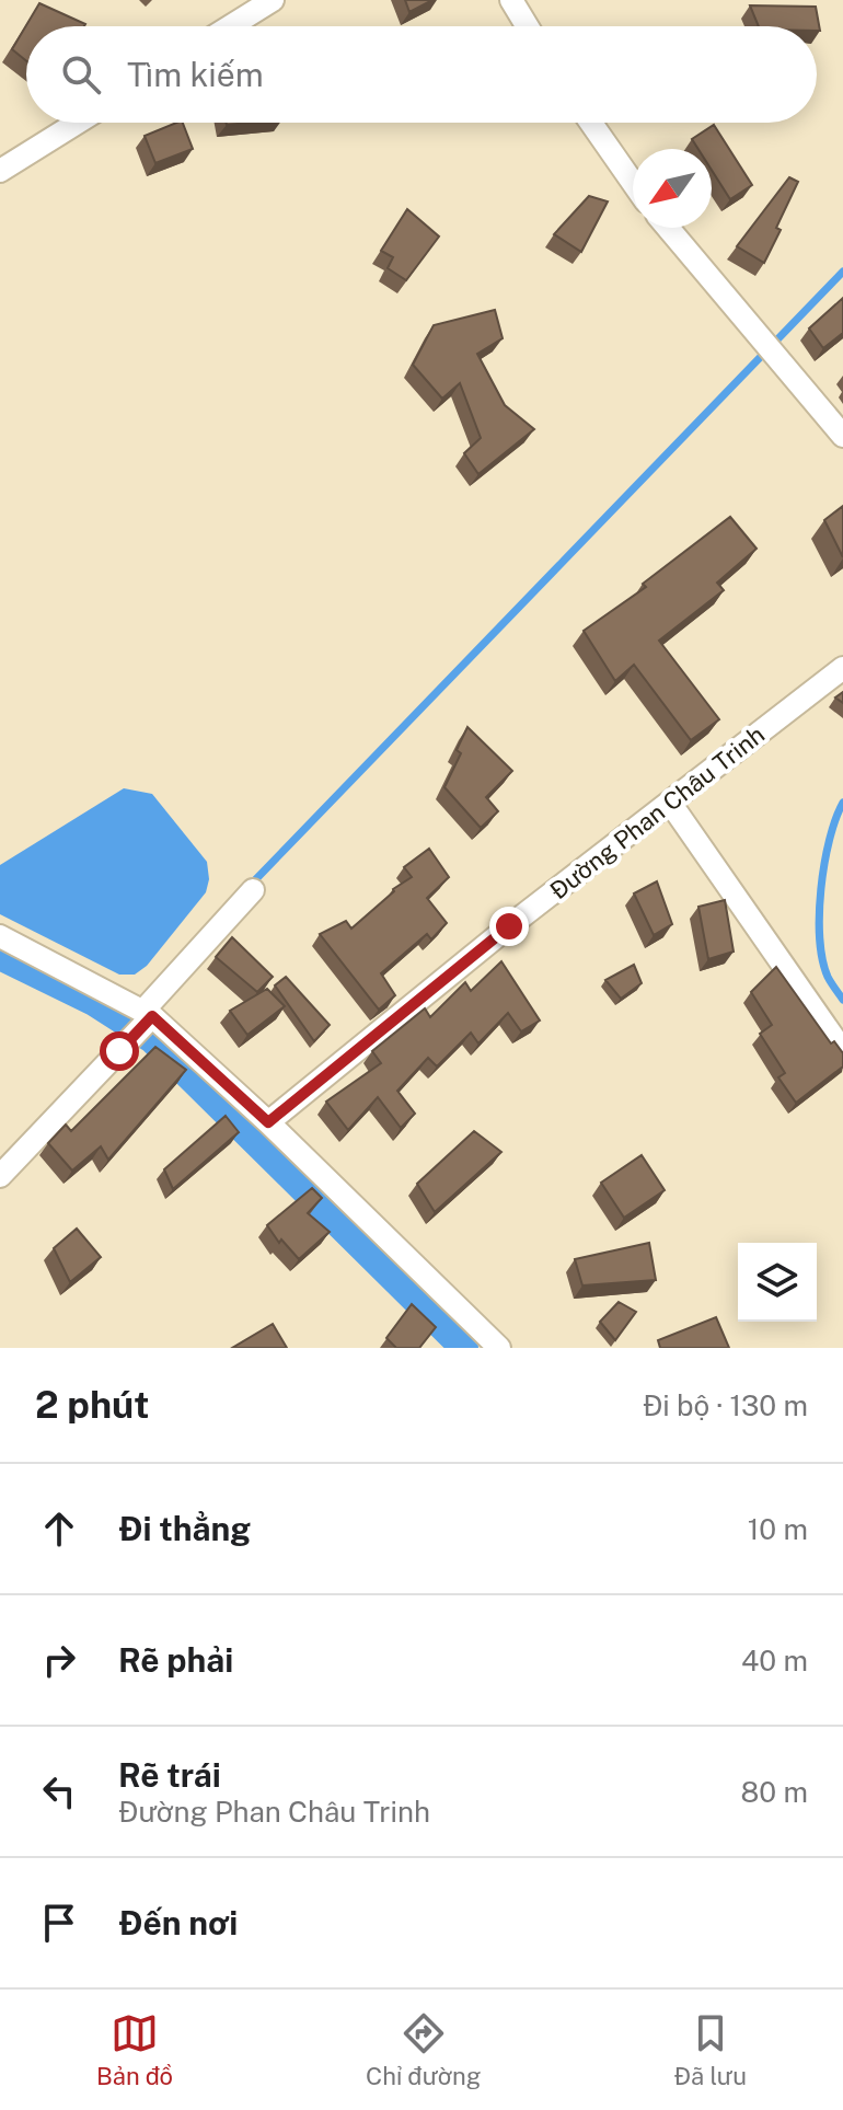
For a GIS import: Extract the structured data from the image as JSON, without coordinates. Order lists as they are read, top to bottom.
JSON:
{
  "streets": {
    "street": ["Đường Phan Châu Trinh"]
  },
  "north": "bottom left",
  "page": {
    "search": "Tìm kiếm",
    "heading": ["2 phút", "Đi bộ · 130 m"],
    "list": [
      ["Đi thẳng", "10 m"],
      ["Rẽ phải", "40 m"],
      ["Rẽ trái", "Đường Phan Châu Trinh", "80 m"],
      "Đến nơi"
    ],
    "nav": ["Bản đồ", "Chỉ đường", "Đã lưu"]
  }
}
